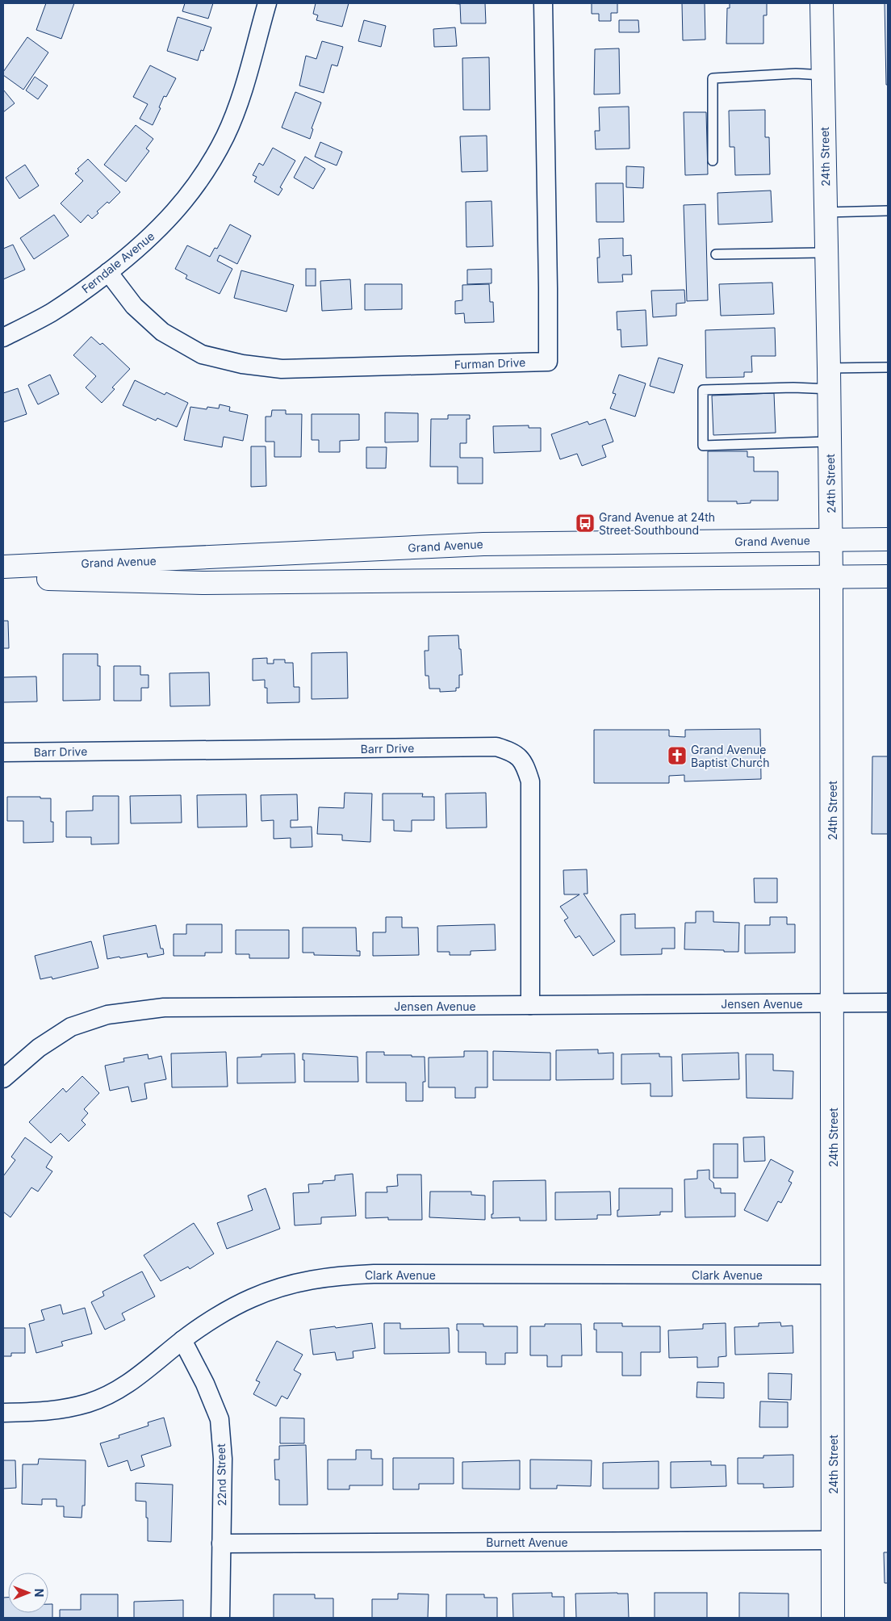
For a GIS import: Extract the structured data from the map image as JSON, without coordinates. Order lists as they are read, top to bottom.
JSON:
{
  "streets": {
    "main road": ["24th Street", "Grand Avenue"],
    "street": [
      "Ferndale Avenue",
      "Furman Drive",
      "Barr Drive",
      "Jensen Avenue",
      "Clark Avenue",
      "22nd Street",
      "Burnett Avenue"
    ]
  },
  "crossings": [
    ["24th Street", "Grand Avenue"],
    ["24th Street", "Jensen Avenue"],
    ["24th Street", "Clark Avenue"],
    ["24th Street", "Burnett Avenue"],
    ["Ferndale Avenue", "Furman Drive"],
    ["Barr Drive", "Jensen Avenue"],
    ["Clark Avenue", "22nd Street"],
    ["22nd Street", "Burnett Avenue"]
  ],
  "places": {
    "bus stop": ["Grand Avenue at 24th Street Southbound"],
    "church": ["Grand Avenue Baptist Church"]
  },
  "north": "right"
}
